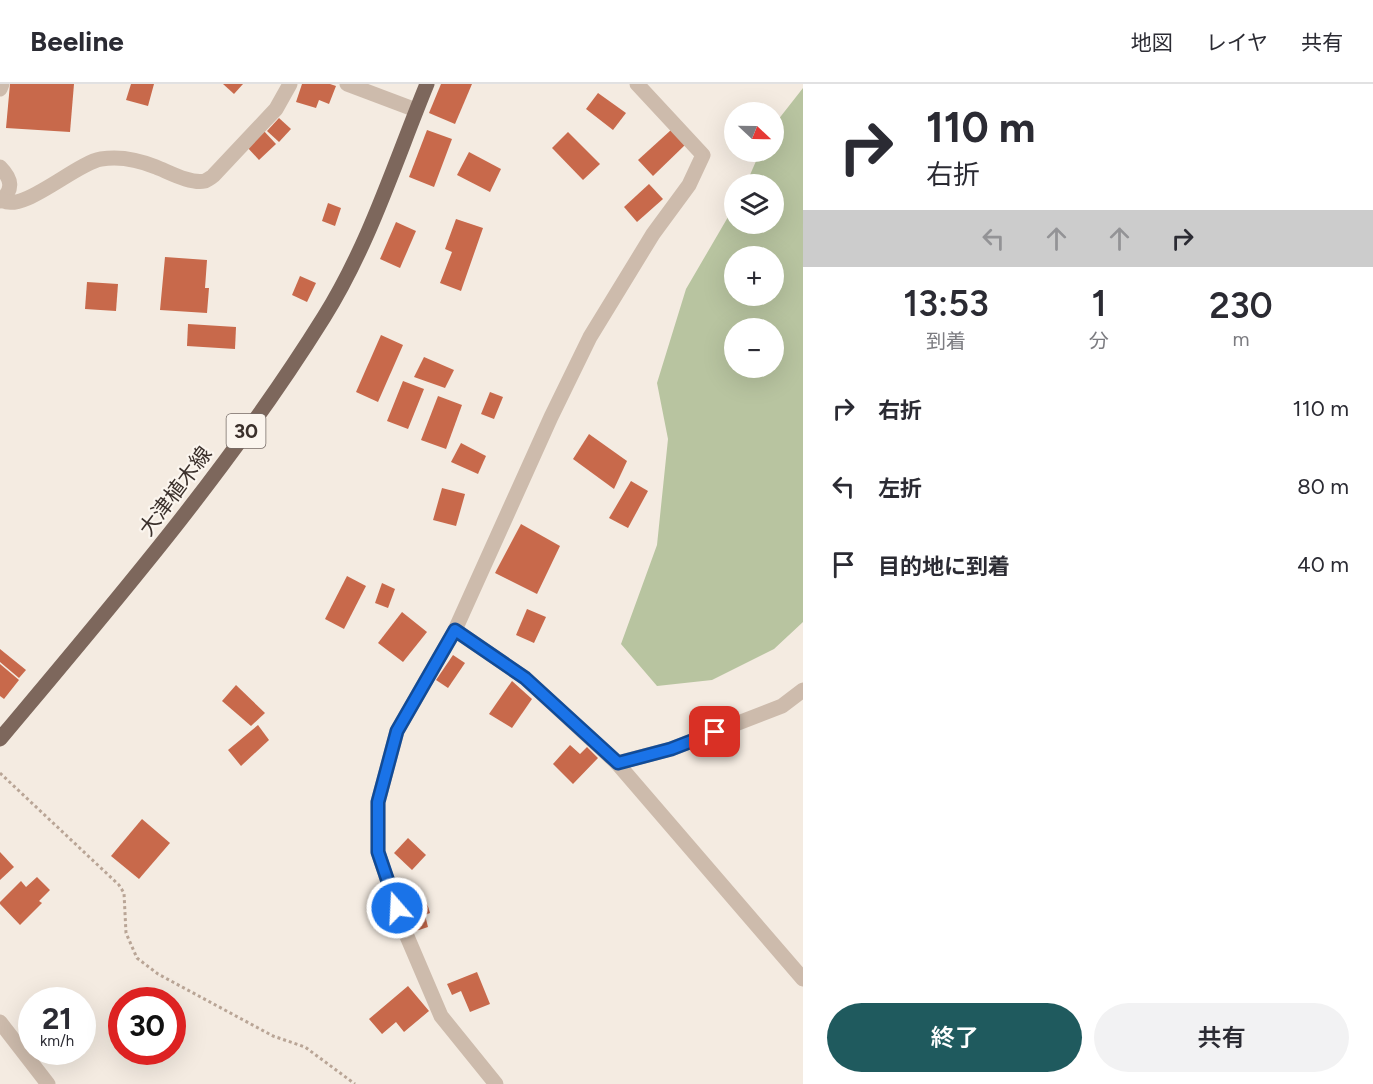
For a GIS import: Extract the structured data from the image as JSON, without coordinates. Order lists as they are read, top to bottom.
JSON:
{
  "streets": {
    "main road": ["30", "大津植木線"]
  },
  "north": "right",
  "page": {
    "header": "Beeline",
    "nav": ["地図", "レイヤ", "共有"],
    "turn": ["110 m", "右折"],
    "map_buttons": ["+", "−"],
    "eta": [
      "13:53",
      "到着",
      "1",
      "分",
      "230",
      "m"
    ],
    "list": [
      {
        "name": "右折",
        "value": "110 m"
      },
      {
        "name": "左折",
        "value": "80 m"
      },
      {
        "name": "目的地に到着",
        "value": "40 m"
      }
    ],
    "speed": "21 km/h",
    "limit": "30",
    "buttons": ["終了", "共有"]
  }
}
